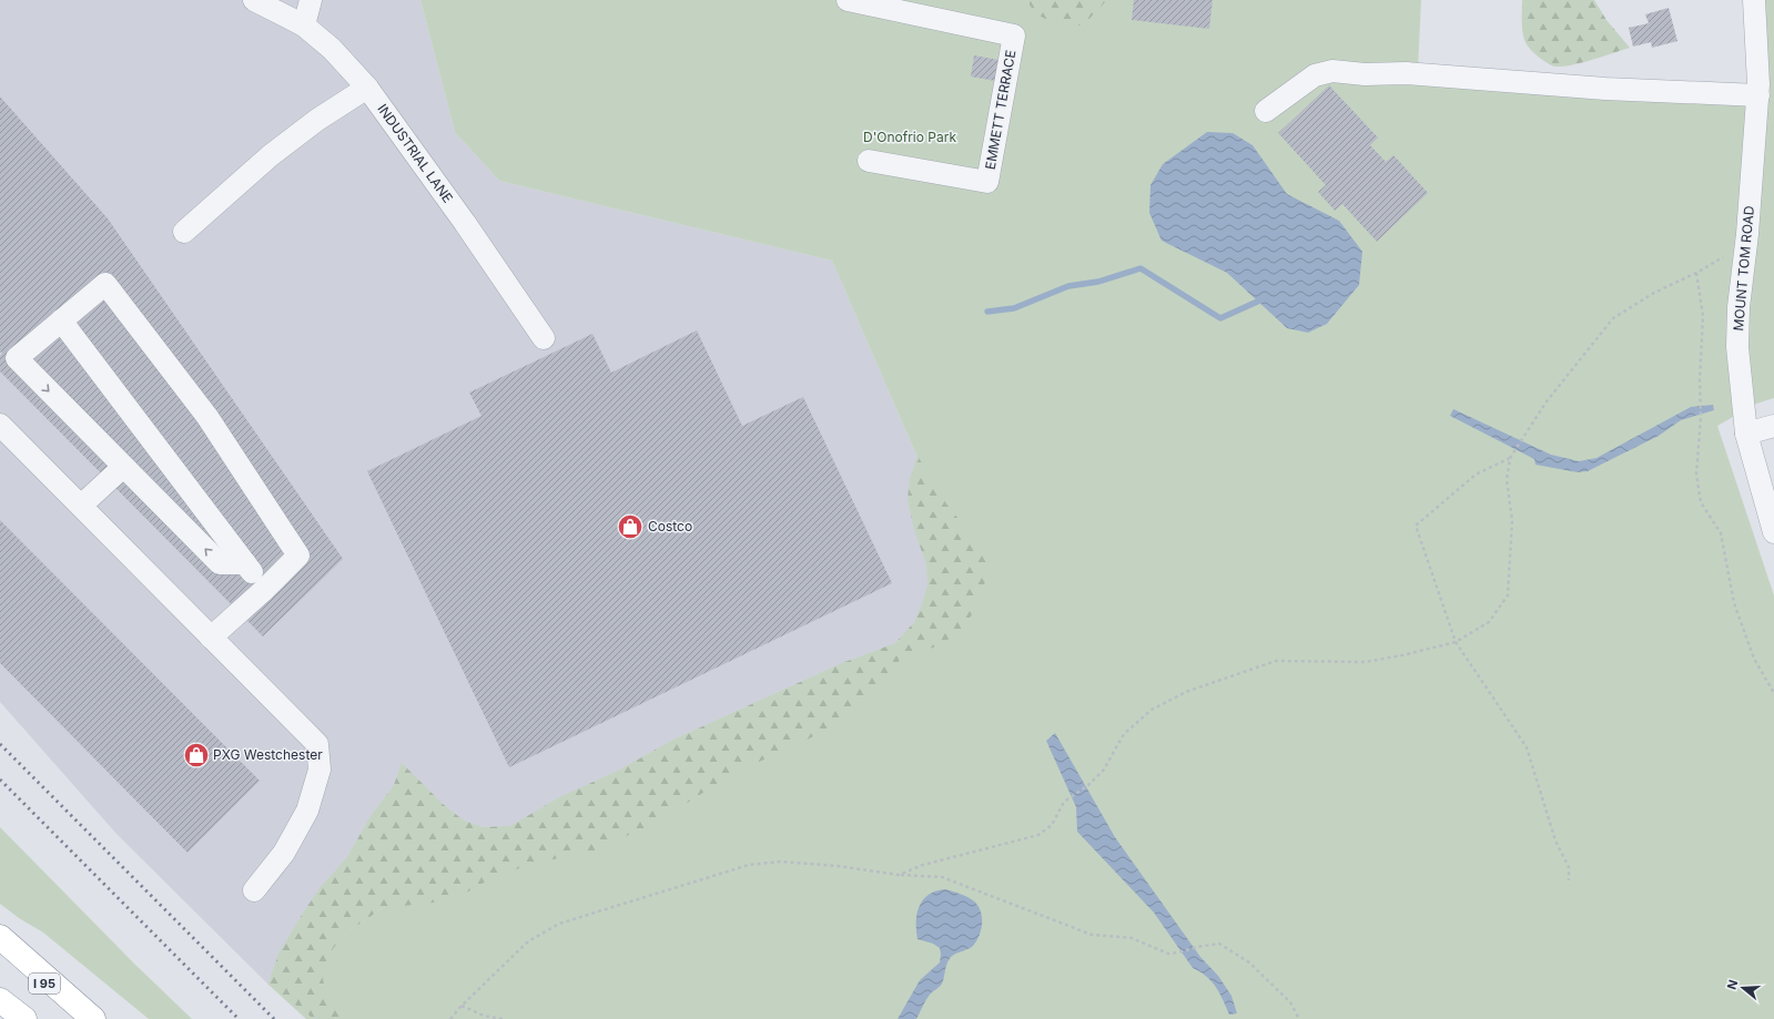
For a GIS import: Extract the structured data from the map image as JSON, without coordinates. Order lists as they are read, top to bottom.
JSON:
{
  "streets": {
    "highway": ["I 95"],
    "street": ["EMMETT TERRACE", "INDUSTRIAL LANE", "MOUNT TOM ROAD"]
  },
  "parks": ["D'Onofrio Park"],
  "places": {
    "shop": ["Costco", "PXG Westchester"]
  },
  "north": "left"
}
